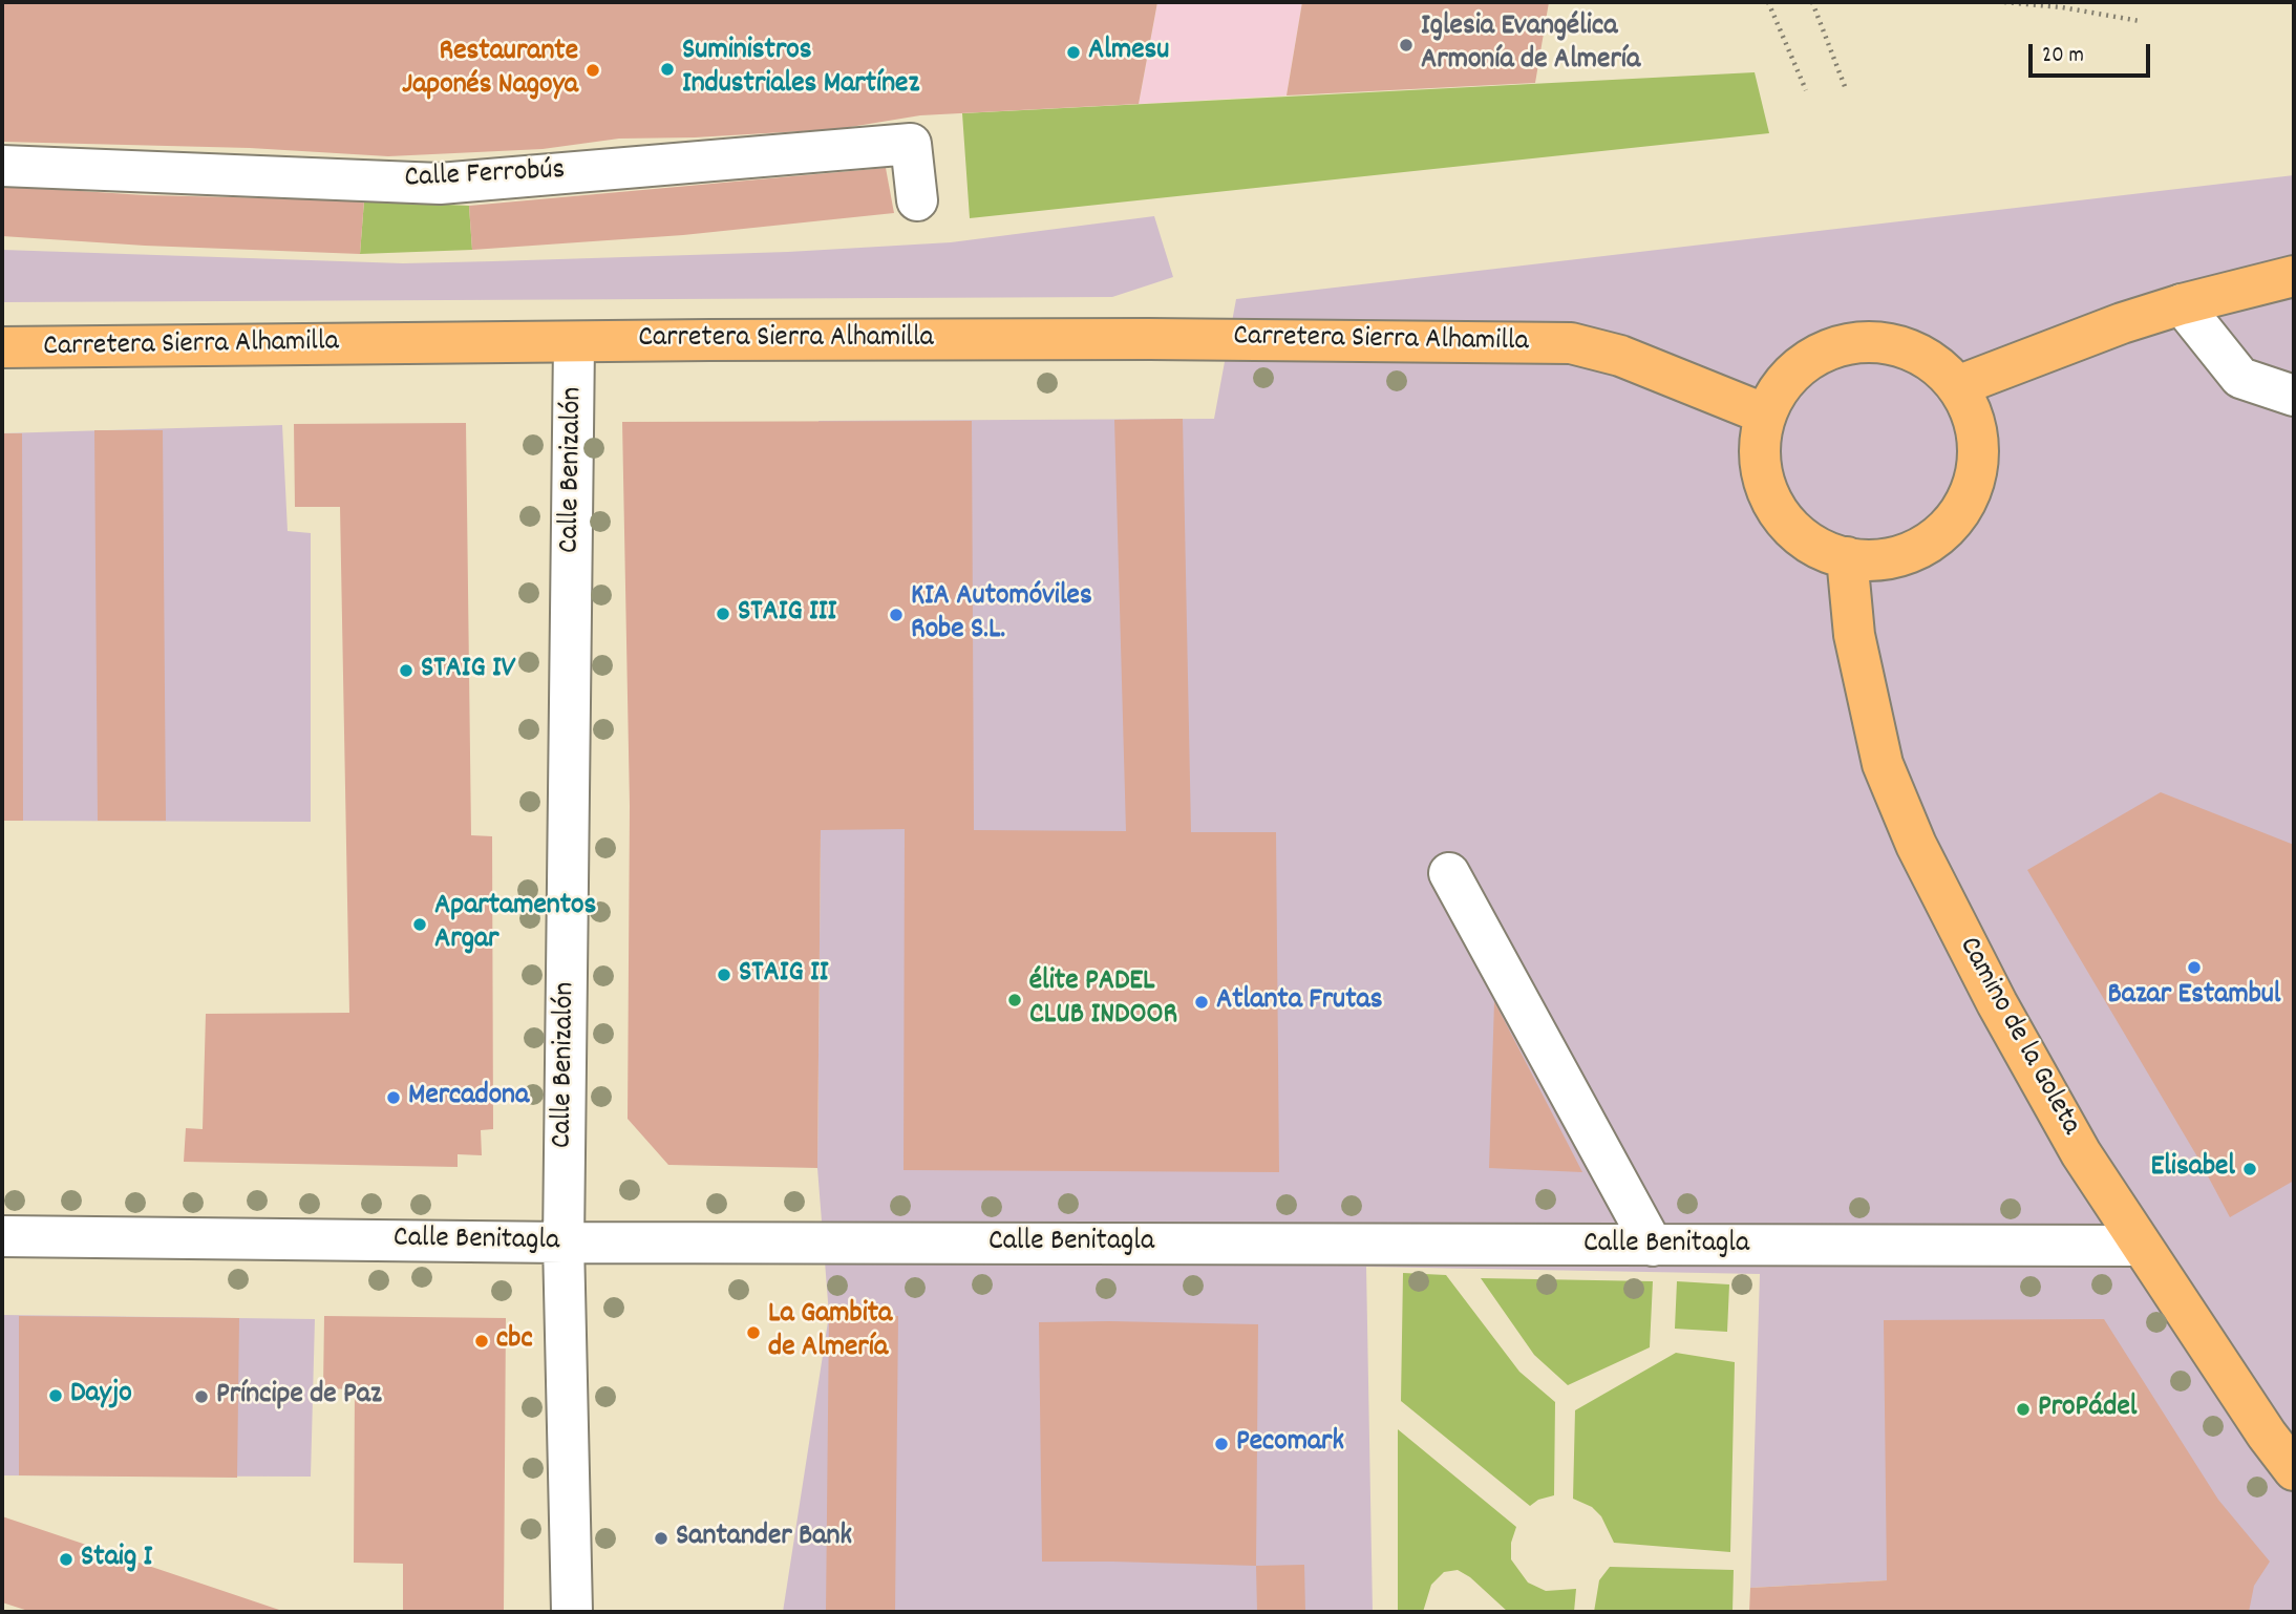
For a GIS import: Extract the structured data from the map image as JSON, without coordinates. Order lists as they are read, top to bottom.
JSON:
{
  "streets": {
    "main road": ["Carretera Sierra Alhamilla", "Camino de la Goleta"],
    "street": ["Calle Ferrobús", "Calle Benizalón", "Calle Benitagla"]
  },
  "crossings": [
    ["Carretera Sierra Alhamilla", "Calle Benizalón"],
    ["Carretera Sierra Alhamilla", "Camino de la Goleta"],
    ["Calle Benizalón", "Calle Benitagla"],
    ["Camino de la Goleta", "Calle Benitagla"]
  ],
  "places": [
    "Iglesia Evangélica Armonía de Almería",
    "Almesu",
    "Suministros Industriales Martínez",
    "Restaurante Japonés Nagoya",
    "STAIG III",
    "KIA Automóviles Robe S.L.",
    "STAIG IV",
    "Apartamentos Argar",
    "Bazar Estambul",
    "STAIG II",
    "élite PADEL CLUB INDOOR",
    "Atlanta Frutas",
    "Mercadona",
    "Elisabel",
    "La Gambita de Almería",
    "cbc",
    "Dayjo",
    "Príncipe de Paz",
    "ProPádel",
    "Pecomark",
    "Santander Bank",
    "Staig I"
  ],
  "scale_bar": "20 m"
}
